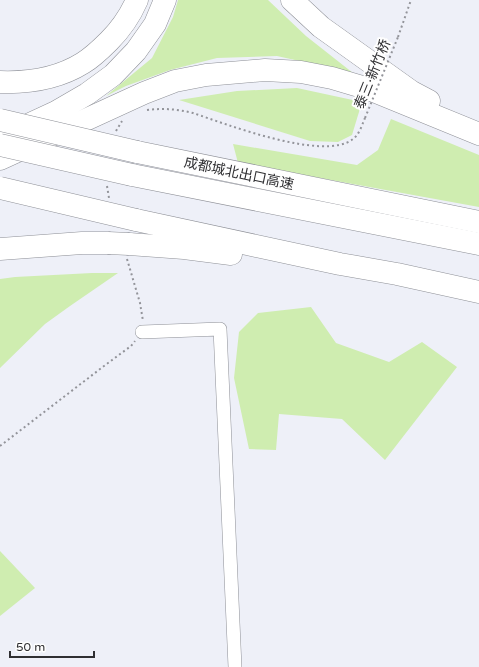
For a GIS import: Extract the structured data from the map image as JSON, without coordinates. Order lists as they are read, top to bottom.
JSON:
{
  "streets": {
    "highway": ["成都城北出口高速"],
    "path": ["泰三·新竹桥"]
  },
  "scale_bar": "50 m"
}
